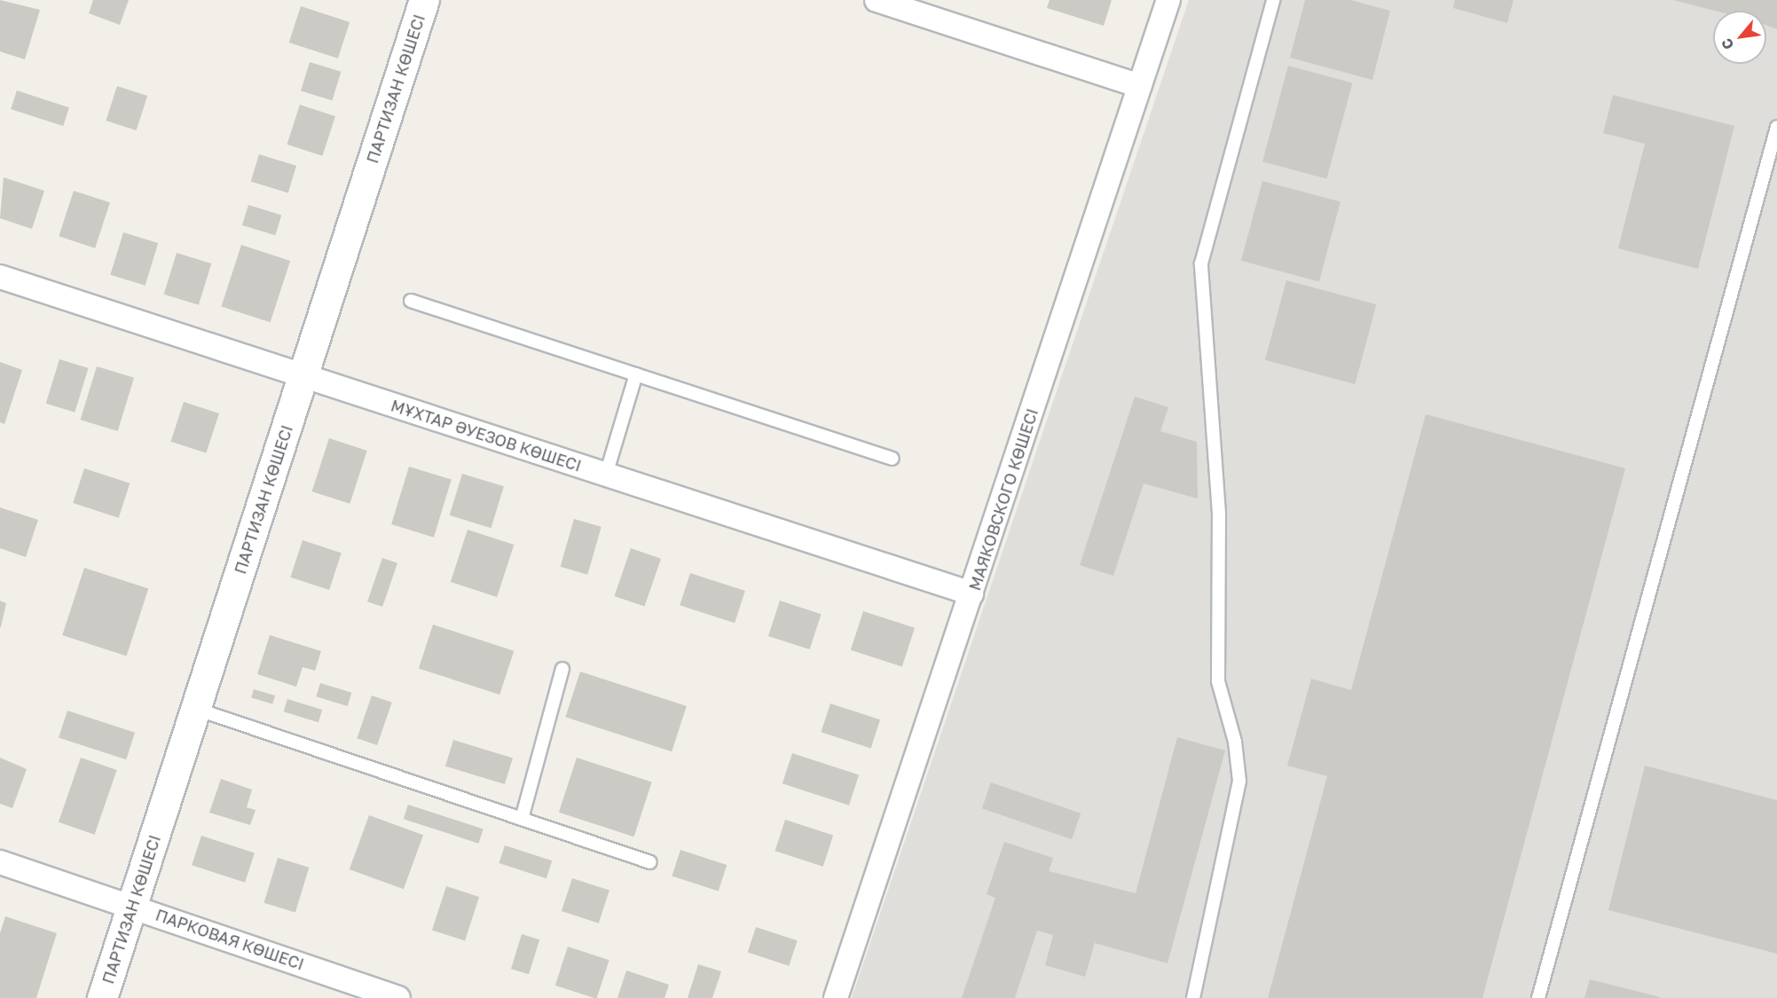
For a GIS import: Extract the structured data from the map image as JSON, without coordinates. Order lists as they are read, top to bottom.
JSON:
{
  "streets": {
    "main road": ["ПАРТИЗАН КӨШЕСІ"],
    "street": ["МҰХТАР ӘУЕЗОВ КӨШЕСІ", "МАЯКОВСКОГО КӨШЕСІ", "ПАРКОВАЯ КӨШЕСІ"]
  },
  "crossings": [
    ["ПАРТИЗАН КӨШЕСІ", "МҰХТАР ӘУЕЗОВ КӨШЕСІ"],
    ["ПАРТИЗАН КӨШЕСІ", "ПАРКОВАЯ КӨШЕСІ"],
    ["МҰХТАР ӘУЕЗОВ КӨШЕСІ", "МАЯКОВСКОГО КӨШЕСІ"]
  ],
  "north": "bottom left"
}
